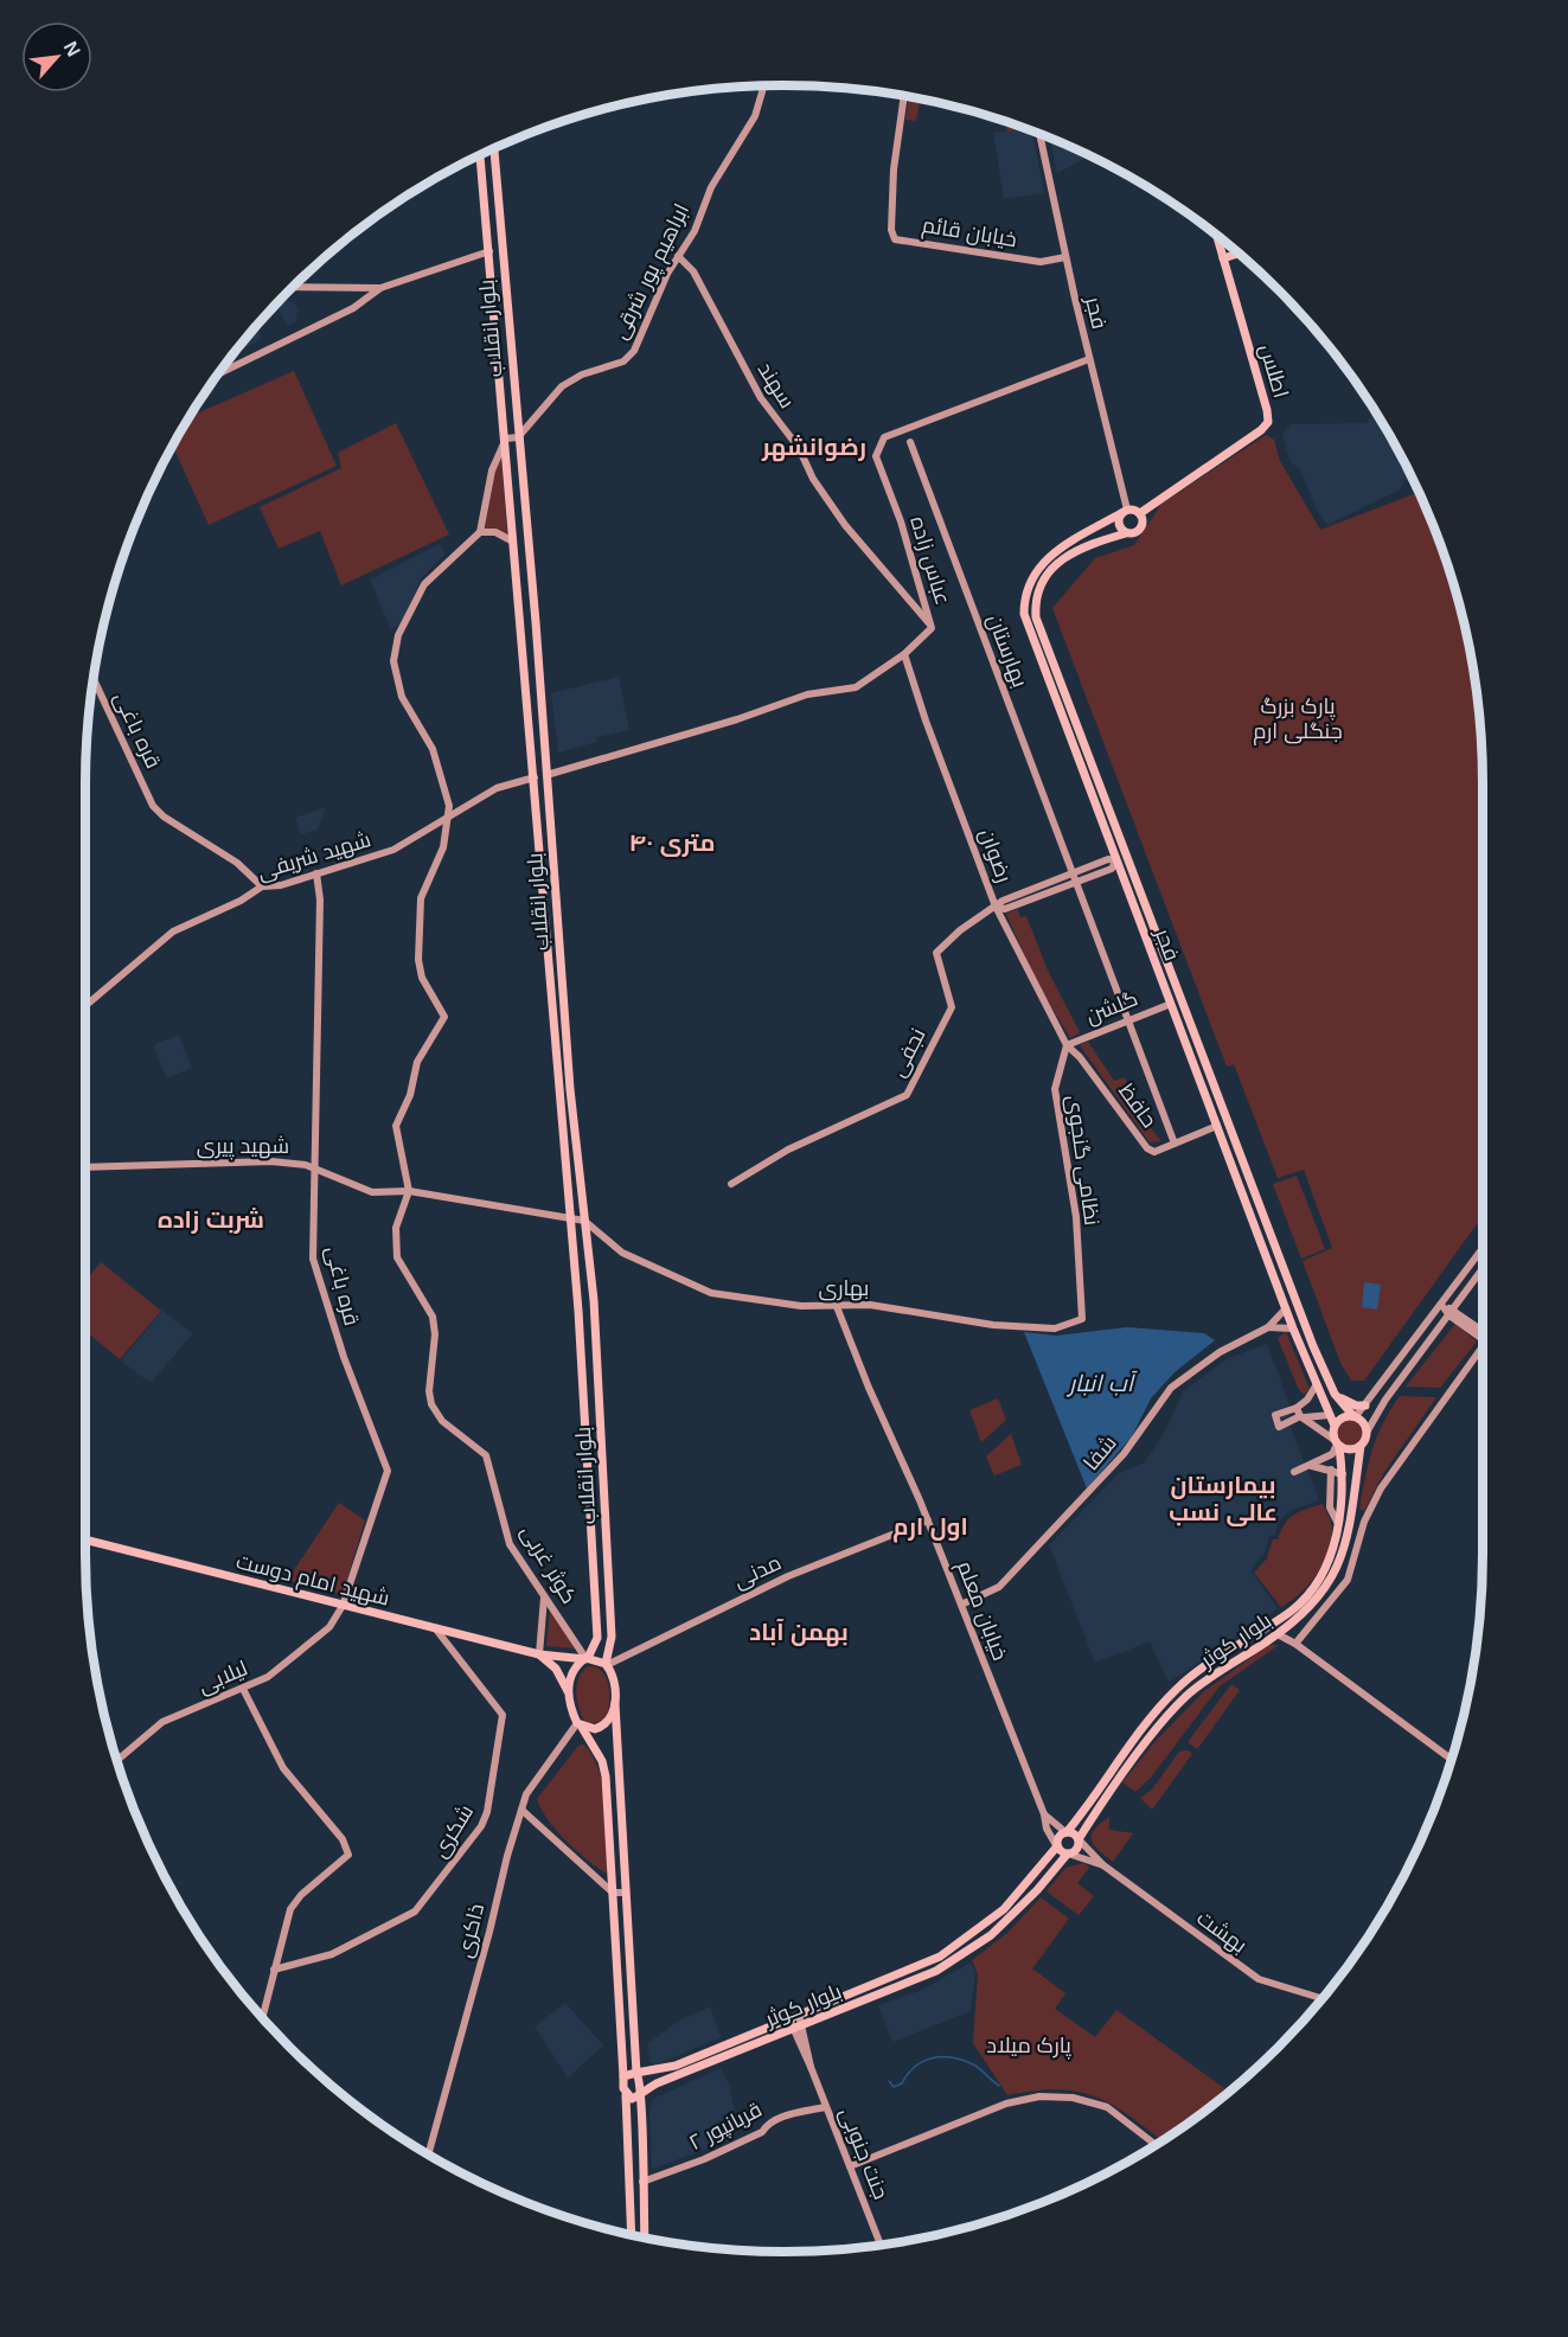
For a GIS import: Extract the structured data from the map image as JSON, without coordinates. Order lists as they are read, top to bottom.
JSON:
{
  "streets": {
    "main road": [
      "فجر",
      "بلوار انقلاب",
      "اطلس",
      "شهید امام دوست",
      "بلوار کوثر"
    ],
    "street": [
      "خیابان قائم",
      "ابراهیم پور شرقی",
      "سهند",
      "عباس زاده",
      "بهارستان",
      "قره باغی",
      "شهید شریفى",
      "رضوان",
      "گلشن",
      "نجفی",
      "حافظ",
      "شهید پیری",
      "نظامی گنجوی",
      "بهاری",
      "شفا",
      "کوثر غربی",
      "مدنی",
      "خیابان معلم",
      "لیلابی",
      "شکری",
      "ذاکری",
      "بهشت",
      "قربانپور ۲",
      "جنت جنوبی"
    ]
  },
  "crossings": [
    ["خیابان قائم", "فجر"],
    ["ابراهیم پور شرقی", "بلوار انقلاب"],
    ["ابراهیم پور شرقی", "سهند"],
    ["فجر", "اطلس"],
    ["فجر", "عباس زاده"],
    ["فجر", "گلشن"],
    ["فجر", "حافظ"],
    ["فجر", "بلوار کوثر"],
    ["بلوار انقلاب", "عباس زاده"],
    ["بلوار انقلاب", "شهید شریفى"],
    ["بلوار انقلاب", "شهید پیری"],
    ["بلوار انقلاب", "بهاری"],
    ["بلوار انقلاب", "کوثر غربی"],
    ["بلوار انقلاب", "مدنی"],
    ["بلوار انقلاب", "شهید امام دوست"],
    ["بلوار انقلاب", "ذاکری"],
    ["سهند", "عباس زاده"],
    ["عباس زاده", "رضوان"],
    ["قره باغی", "شهید شریفى"],
    ["قره باغی", "شهید پیری"],
    ["قره باغی", "شهید امام دوست"],
    ["قره باغی", "لیلابی"],
    ["شهید شریفى", "کوثر غربی"],
    ["رضوان", "گلشن"],
    ["رضوان", "نجفی"],
    ["رضوان", "حافظ"],
    ["رضوان", "نظامی گنجوی"],
    ["گلشن", "نظامی گنجوی"],
    ["شهید پیری", "بهاری"],
    ["شهید پیری", "کوثر غربی"],
    ["نظامی گنجوی", "بهاری"],
    ["بهاری", "خیابان معلم"],
    ["شفا", "خیابان معلم"],
    ["کوثر غربی", "مدنی"],
    ["کوثر غربی", "شهید امام دوست"],
    ["کوثر غربی", "ذاکری"],
    ["مدنی", "شهید امام دوست"],
    ["مدنی", "خیابان معلم"],
    ["مدنی", "ذاکری"],
    ["شهید امام دوست", "لیلابی"],
    ["شهید امام دوست", "شکری"],
    ["شهید امام دوست", "ذاکری"],
    ["خیابان معلم", "بلوار کوثر"],
    ["بلوار کوثر", "جنت جنوبی"],
    ["قربانپور ۲", "جنت جنوبی"]
  ],
  "districts": [
    "رضوانشهر",
    "۴۰ متری",
    "شربت زاده",
    "بیمارستان عالی نسب",
    "اول ارم",
    "بهمن آباد"
  ],
  "water": ["آب انبار"],
  "parks": ["پارک بزرگ جنگلی ارم", "پارک میلاد"],
  "north": "top right"
}
